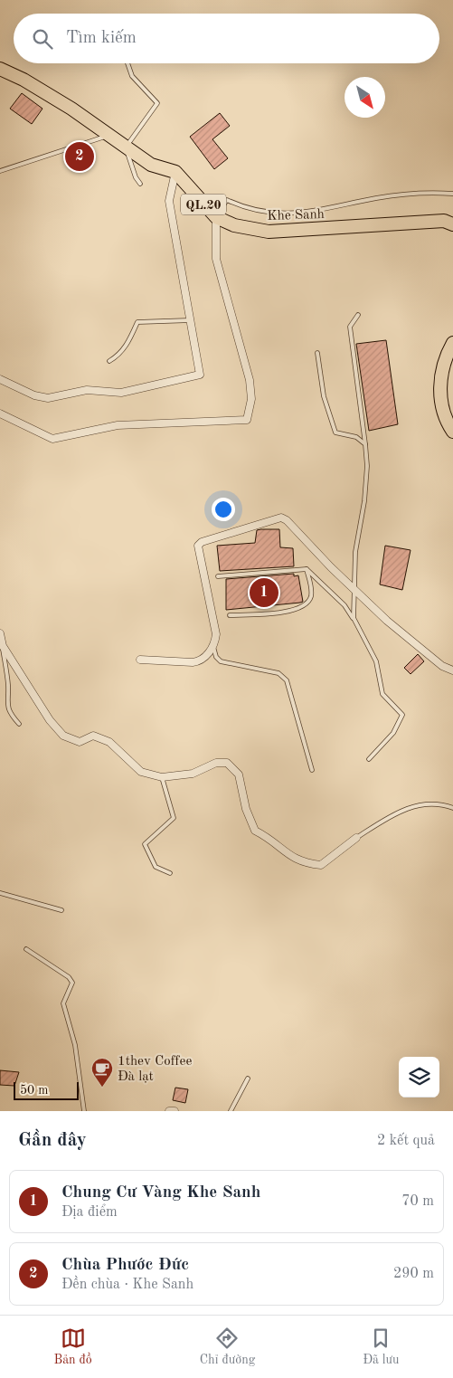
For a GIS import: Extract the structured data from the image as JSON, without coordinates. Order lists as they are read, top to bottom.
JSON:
{
  "streets": {
    "highway": ["QL.20", "Khe Sanh"]
  },
  "places": {
    "cafe": ["1thev Coffee Đà lạt"]
  },
  "scale_bar": "50 m",
  "north": "bottom right",
  "page": {
    "search": "Tìm kiếm",
    "pins": ["2", "1"],
    "scale": "50 m",
    "heading": ["Gần đây", "2 kết quả"],
    "list": [
      {
        "mark": "1",
        "name": "Chung Cư Vàng Khe Sanh",
        "note": "Địa điểm",
        "value": "70 m"
      },
      {
        "mark": "2",
        "name": "Chùa Phước Đức",
        "note": "Đền chùa · Khe Sanh",
        "value": "290 m"
      }
    ],
    "nav": ["Bản đồ", "Chỉ đường", "Đã lưu"]
  }
}
